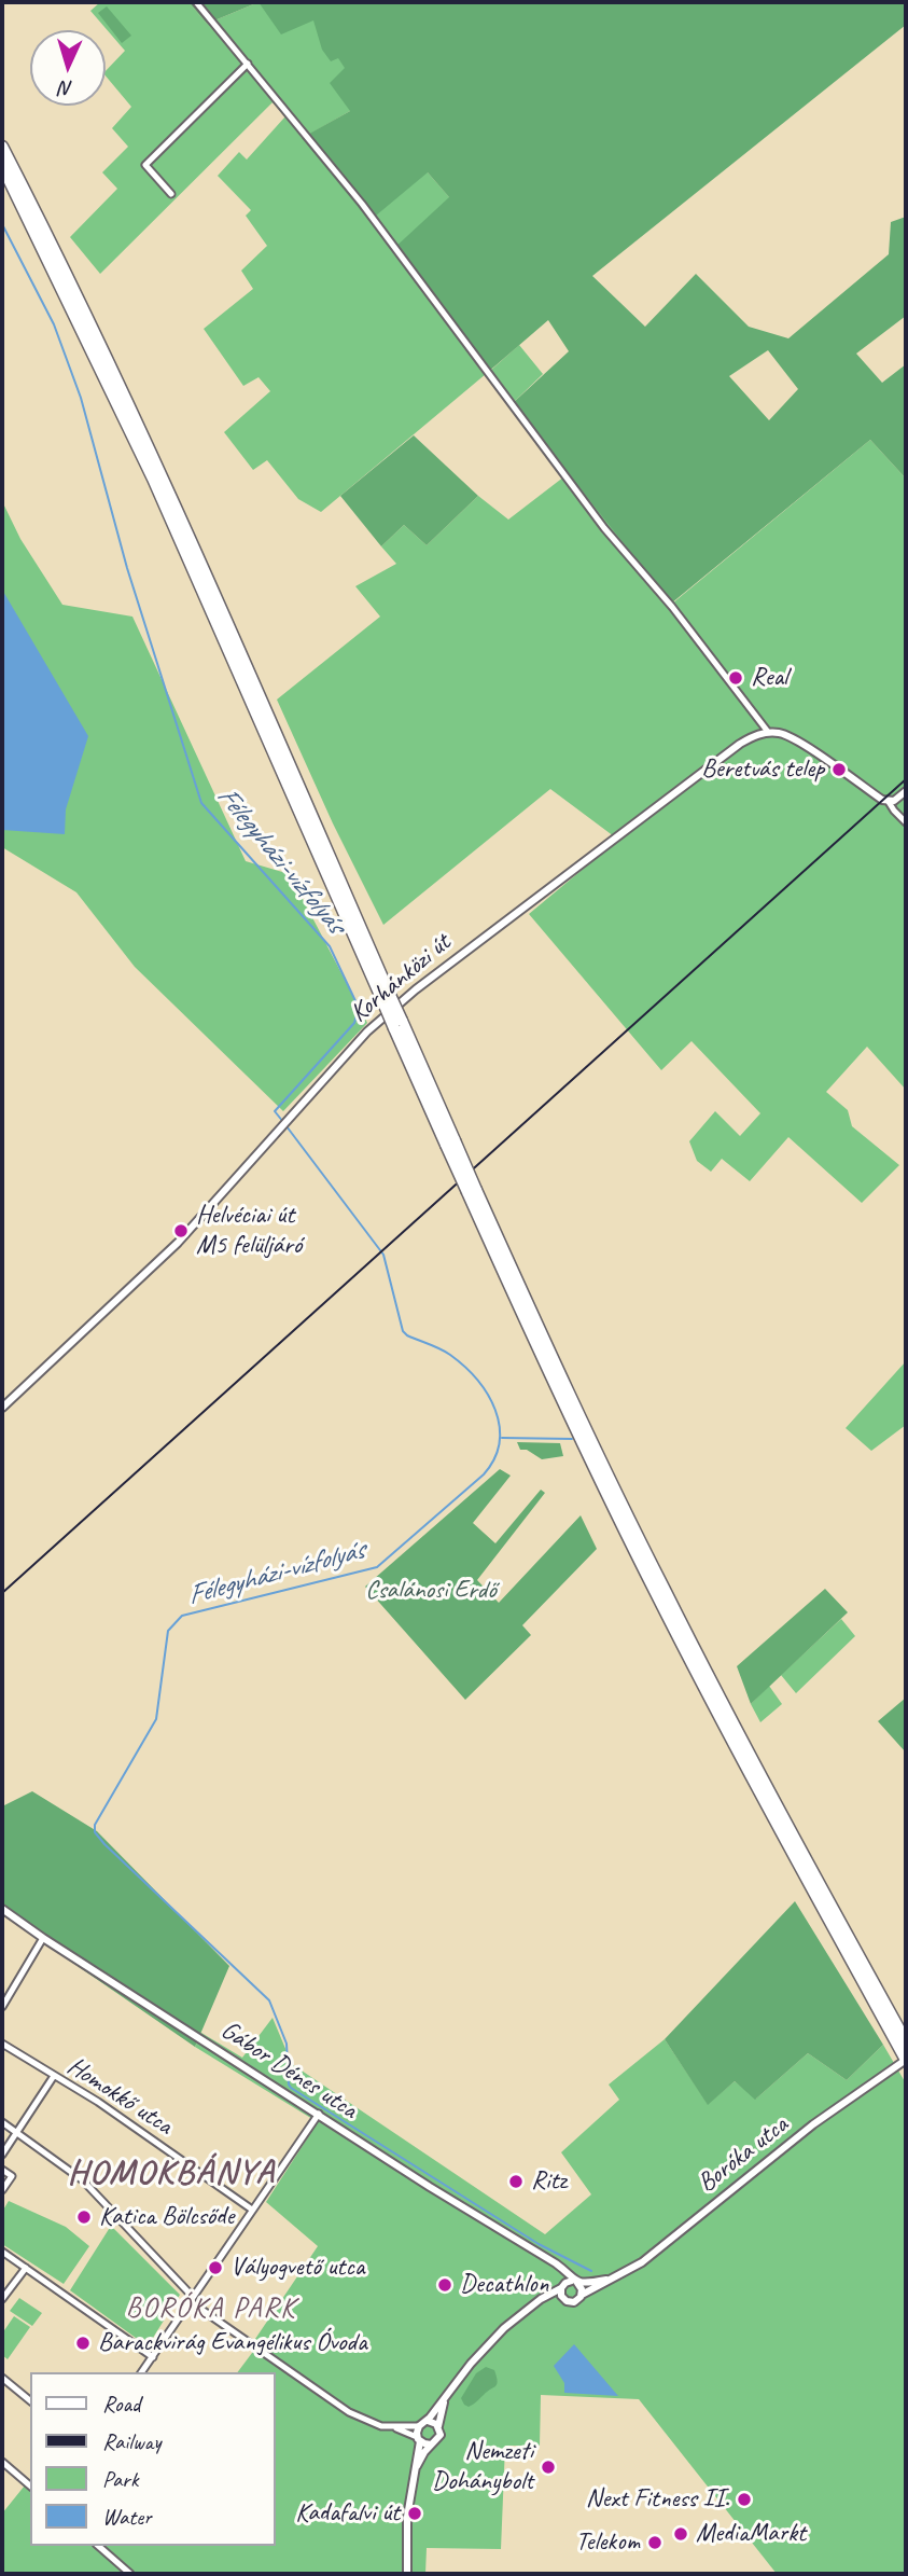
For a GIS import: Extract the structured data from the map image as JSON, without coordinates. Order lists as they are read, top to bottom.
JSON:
{
  "streets": {
    "street": [
      "Korhánközi út",
      "Gábor Dénes utca",
      "Homokkő utca",
      "Boróka utca"
    ]
  },
  "crossings": [
    ["Gábor Dénes utca", "Boróka utca"]
  ],
  "districts": ["HOMOKBÁNYA", "BORÓKA PARK"],
  "water": ["Félegyházi-vízfolyás"],
  "parks": ["Csalánosi Erdő"],
  "places": [
    "Real",
    "Beretvás telep",
    "Helvéciai út M5 felüljáró",
    "Ritz",
    "Katica Bölcsőde",
    "Vályogvető utca",
    "Decathlon",
    "Barackvirág Evangélikus Óvoda",
    "Nemzeti Dohánybolt",
    "Next Fitness II.",
    "Kadafalvi út",
    "MediaMarkt",
    "Telekom"
  ],
  "legend": [
    "Road",
    "Railway",
    "Park",
    "Water"
  ],
  "north": "bottom"
}
